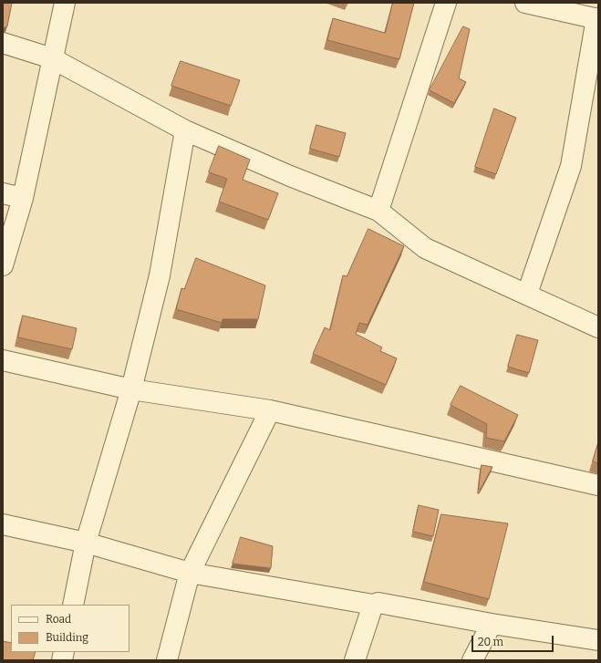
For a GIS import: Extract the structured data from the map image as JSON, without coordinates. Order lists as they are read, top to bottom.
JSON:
{
  "legend": ["Road", "Building"],
  "scale_bar": "20 m"
}
